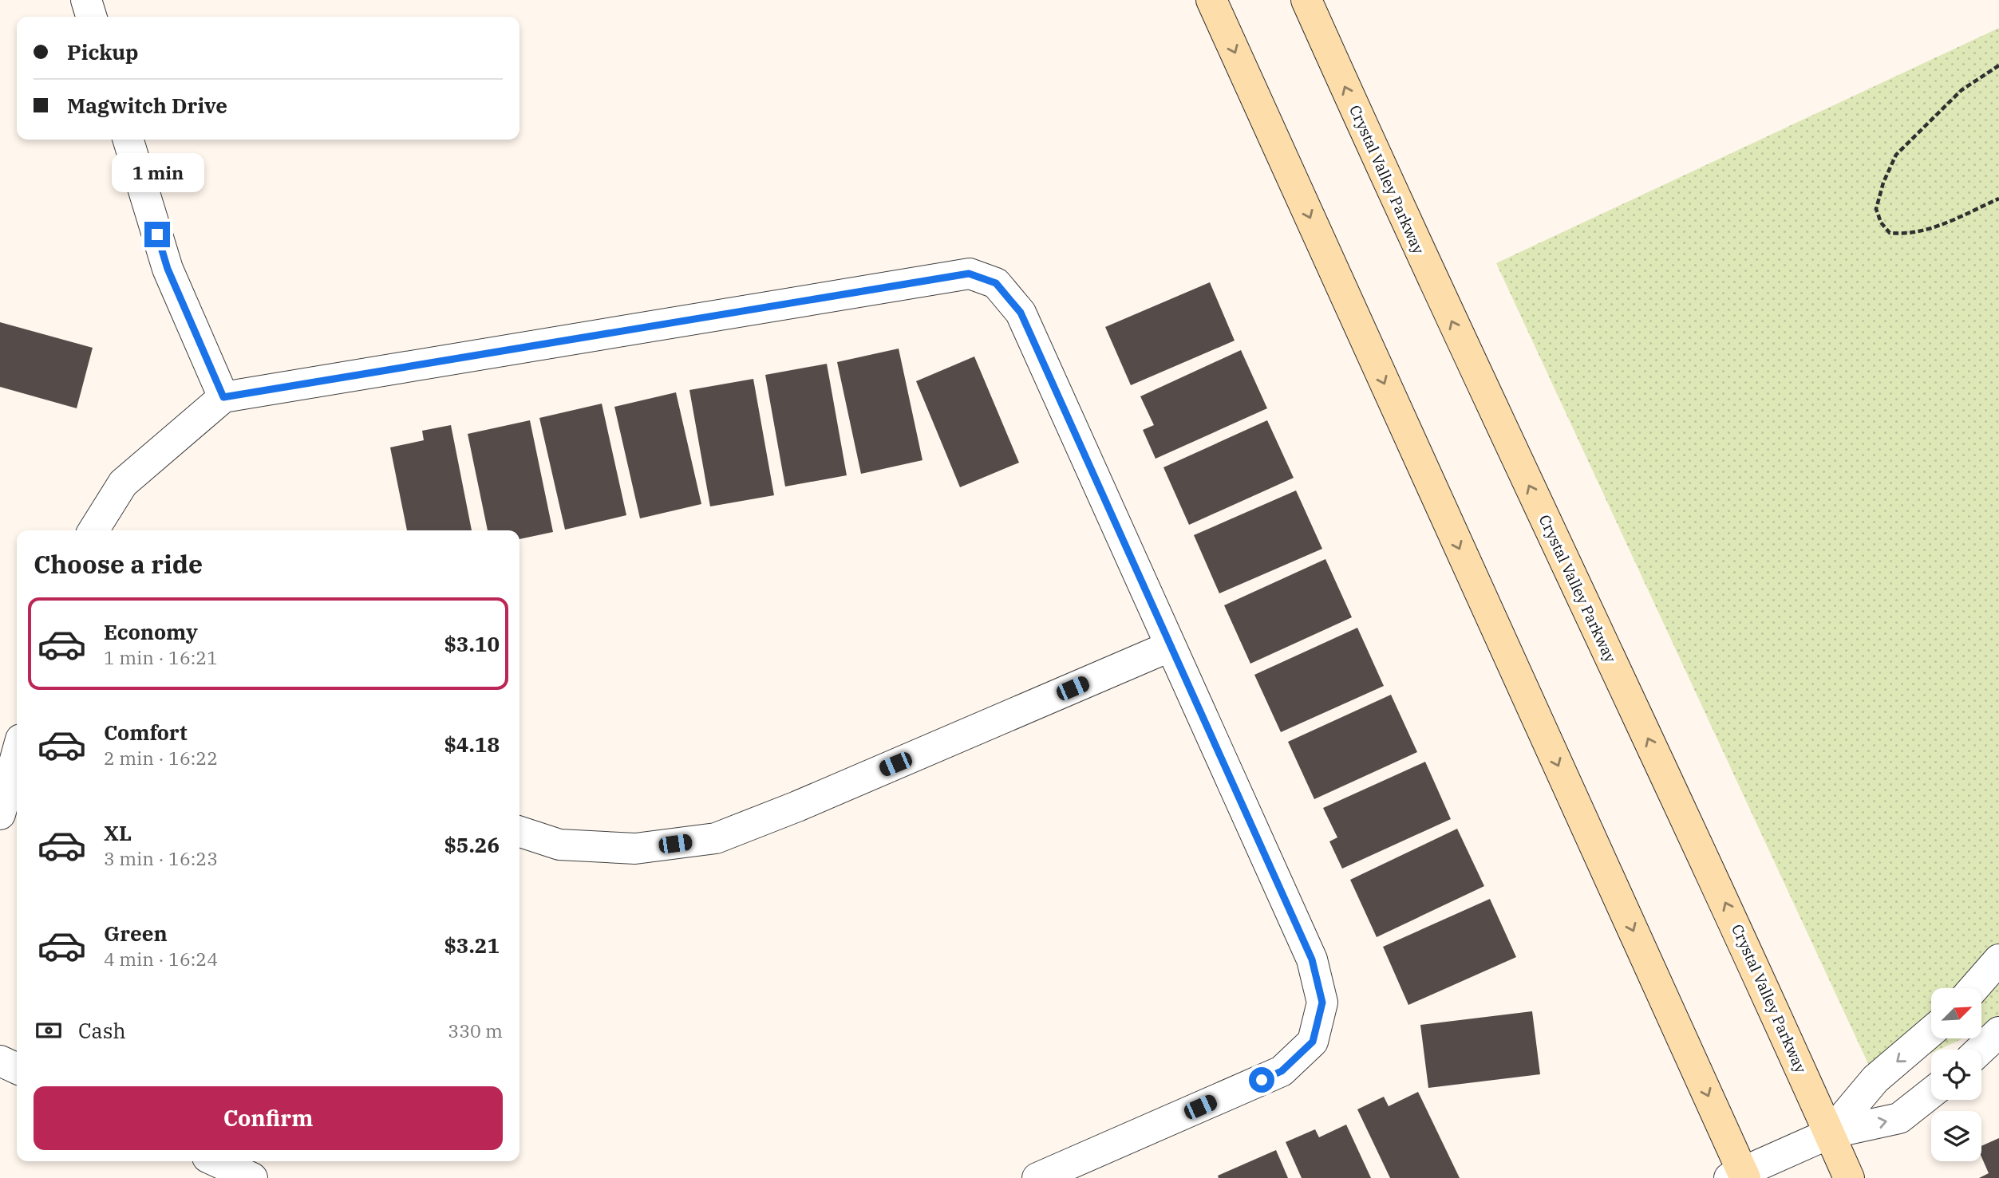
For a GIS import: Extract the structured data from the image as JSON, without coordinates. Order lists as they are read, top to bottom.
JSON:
{
  "streets": {
    "main road": ["Crystal Valley Parkway"]
  },
  "north": "top right",
  "page": {
    "banner": ["Pickup", "Magwitch Drive"],
    "bubble": "1 min",
    "heading": "Choose a ride",
    "list": [
      {
        "name": "Economy",
        "note": "1 min · 16:21",
        "value": "$3.10"
      },
      {
        "name": "Comfort",
        "note": "2 min · 16:22",
        "value": "$4.18"
      },
      {
        "name": "XL",
        "note": "3 min · 16:23",
        "value": "$5.26"
      },
      {
        "name": "Green",
        "note": "4 min · 16:24",
        "value": "$3.21"
      }
    ],
    "pay": ["Cash", "330 m"],
    "buttons": "Confirm"
  }
}
